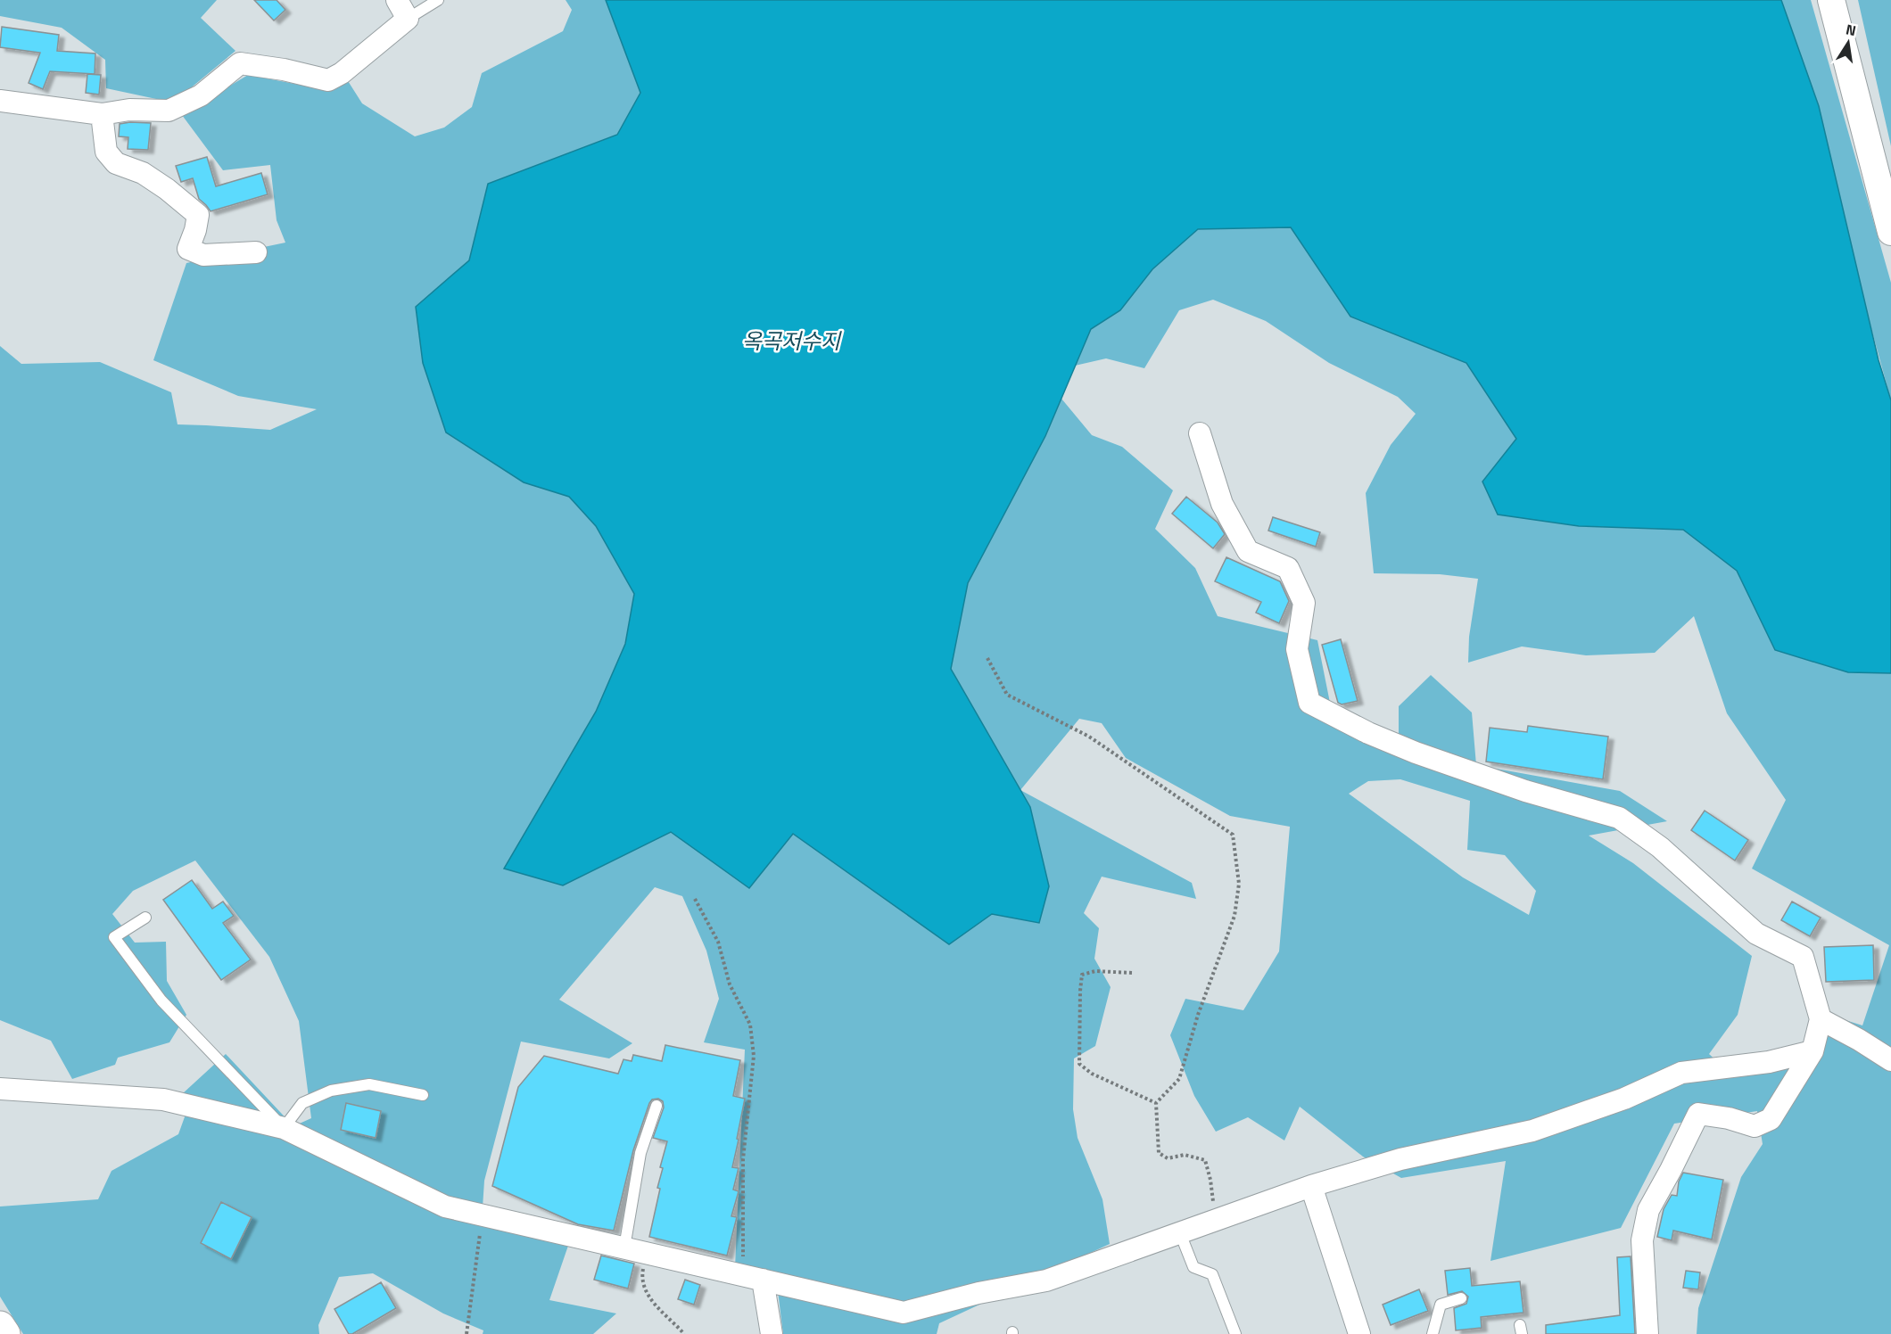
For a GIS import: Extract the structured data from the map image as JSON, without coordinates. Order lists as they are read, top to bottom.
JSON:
{
  "water": ["옥곡저수지"],
  "north": "top"
}
